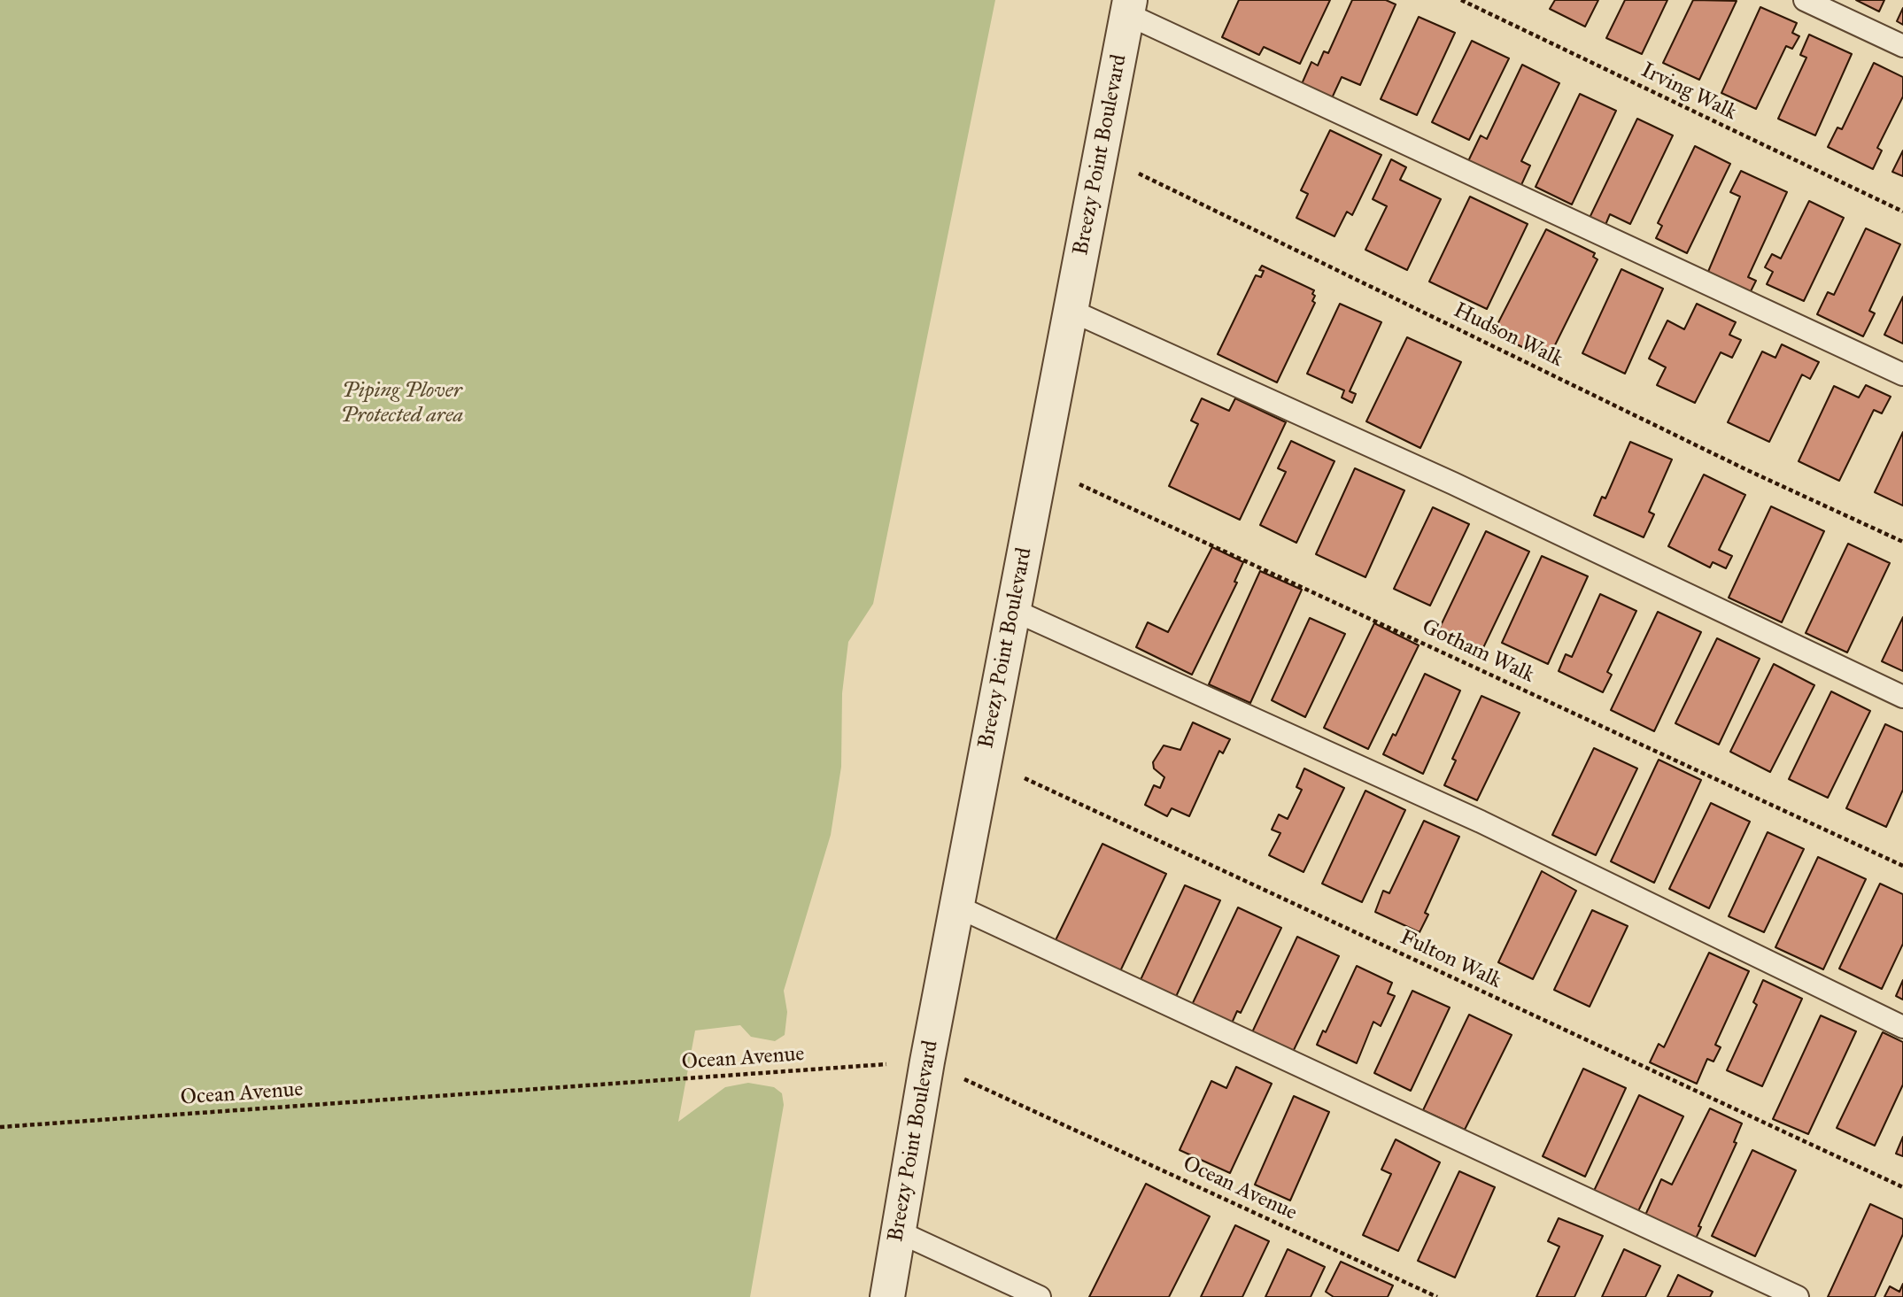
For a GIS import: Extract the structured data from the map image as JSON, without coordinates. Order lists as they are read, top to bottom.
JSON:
{
  "streets": {
    "street": ["Breezy Point Boulevard"],
    "path": [
      "Irving Walk",
      "Hudson Walk",
      "Gotham Walk",
      "Fulton Walk",
      "Ocean Avenue"
    ]
  },
  "crossings": [
    ["Breezy Point Boulevard", "Hudson Walk"],
    ["Breezy Point Boulevard", "Gotham Walk"],
    ["Breezy Point Boulevard", "Fulton Walk"],
    ["Breezy Point Boulevard", "Ocean Avenue"]
  ],
  "parks": ["Piping Plover Protected area"]
}
